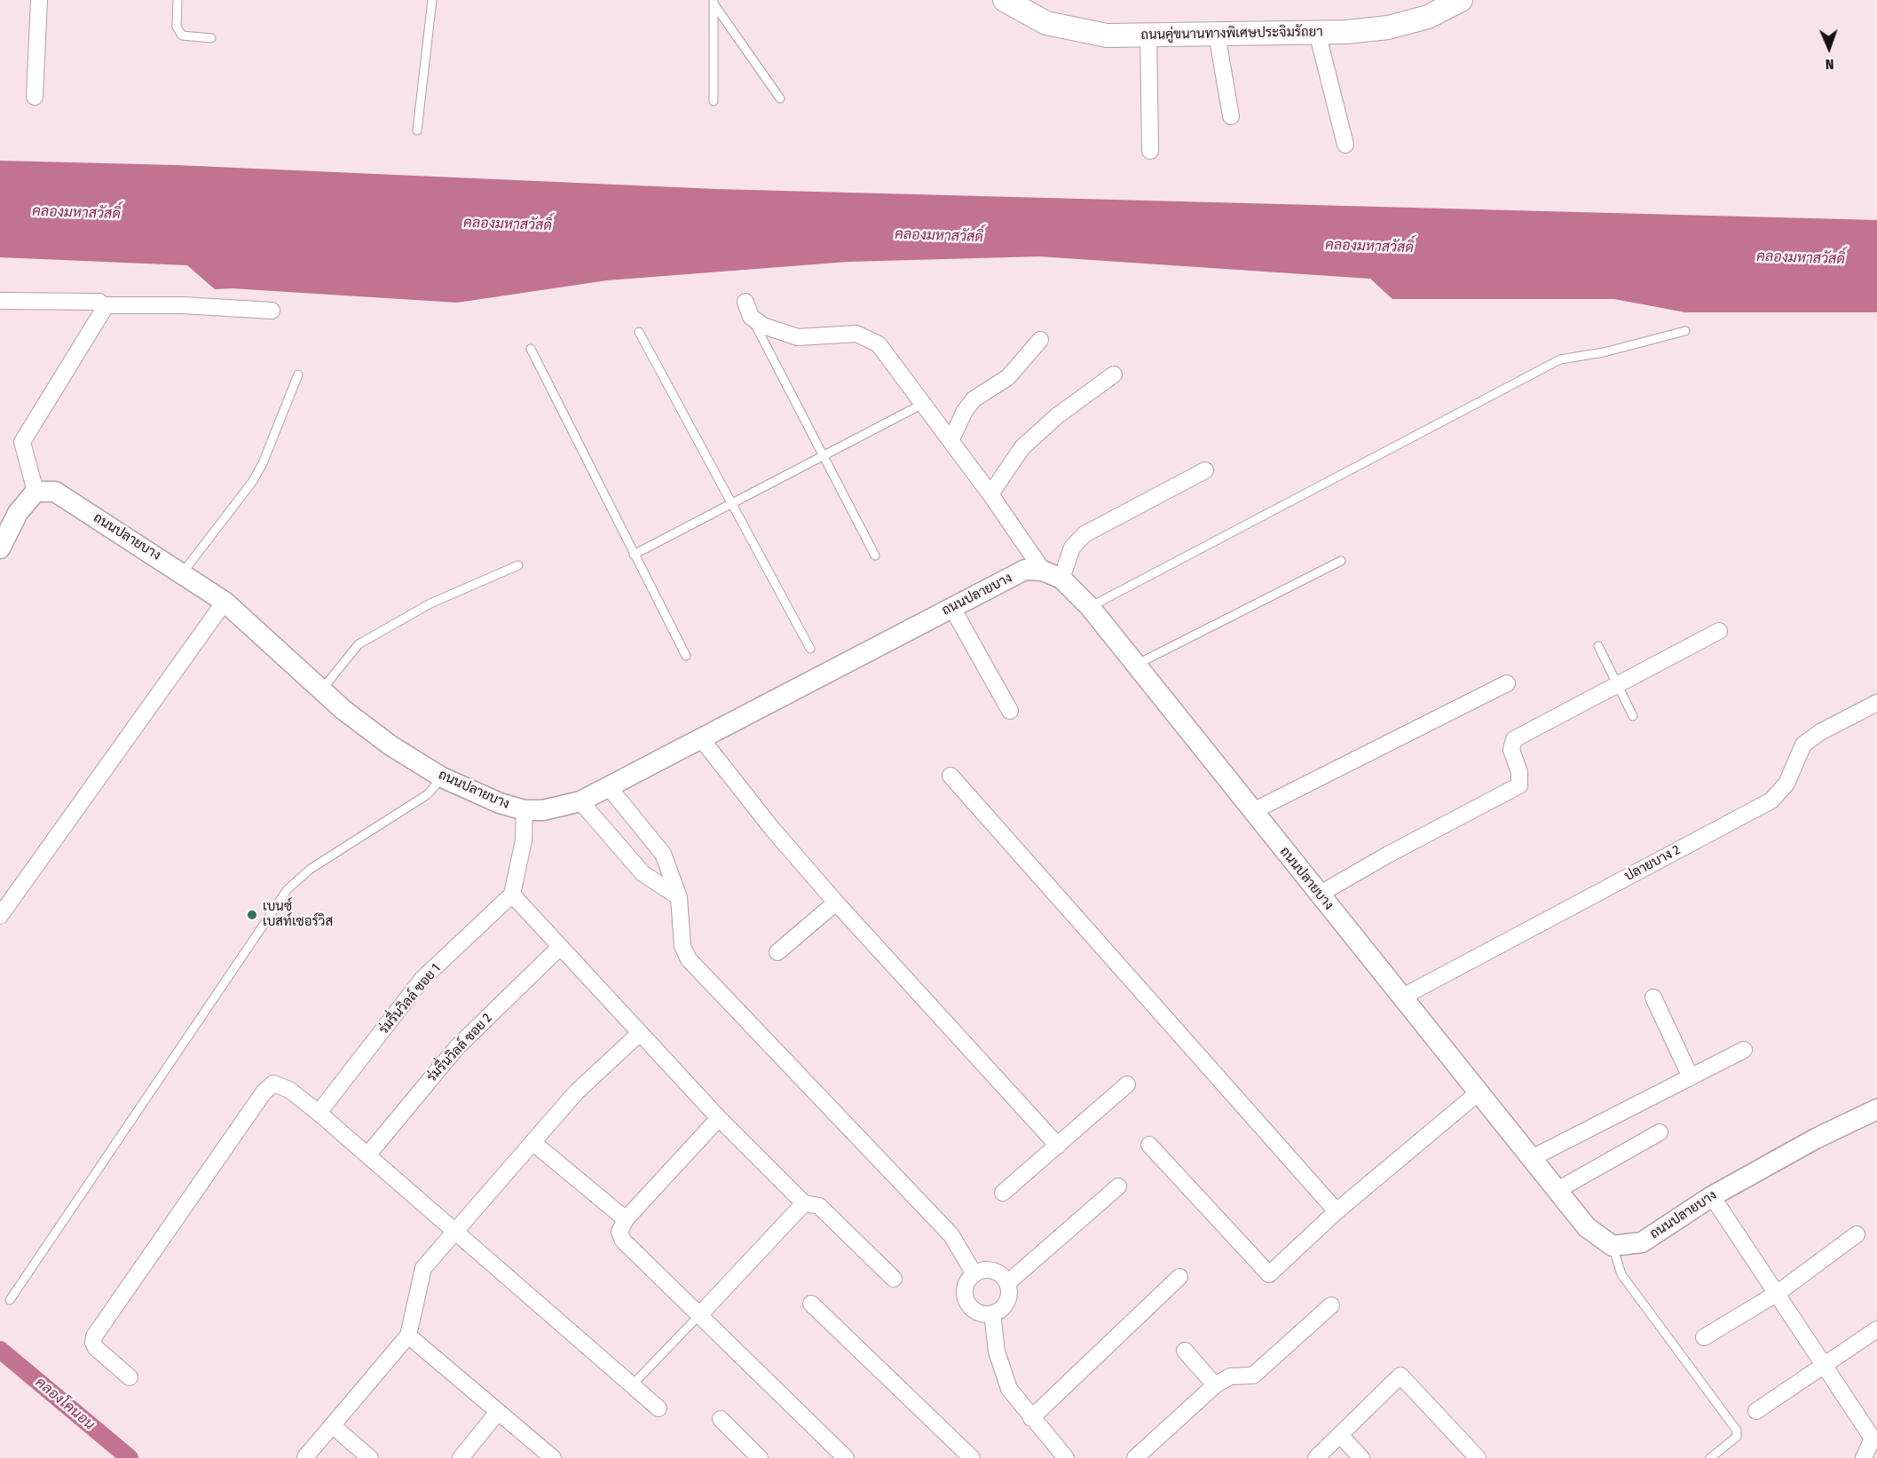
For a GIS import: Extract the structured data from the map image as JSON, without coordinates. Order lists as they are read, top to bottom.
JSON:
{
  "streets": {
    "main road": ["ถนนคู่ขนานทางพิเศษประจิมรัถยา"],
    "street": [
      "ถนนปลายบาง",
      "ปลายบาง 2",
      "ร่มรื่นวิลล์ ซอย 1",
      "ร่มรื่นวิลล์ ซอย 2"
    ]
  },
  "crossings": [
    ["ถนนปลายบาง", "ปลายบาง 2"]
  ],
  "water": ["คลองมหาสวัสดิ์", "คลองโคนอน"],
  "places": ["เบนซ์ เบสท์เซอร์วิส"],
  "north": "bottom"
}
